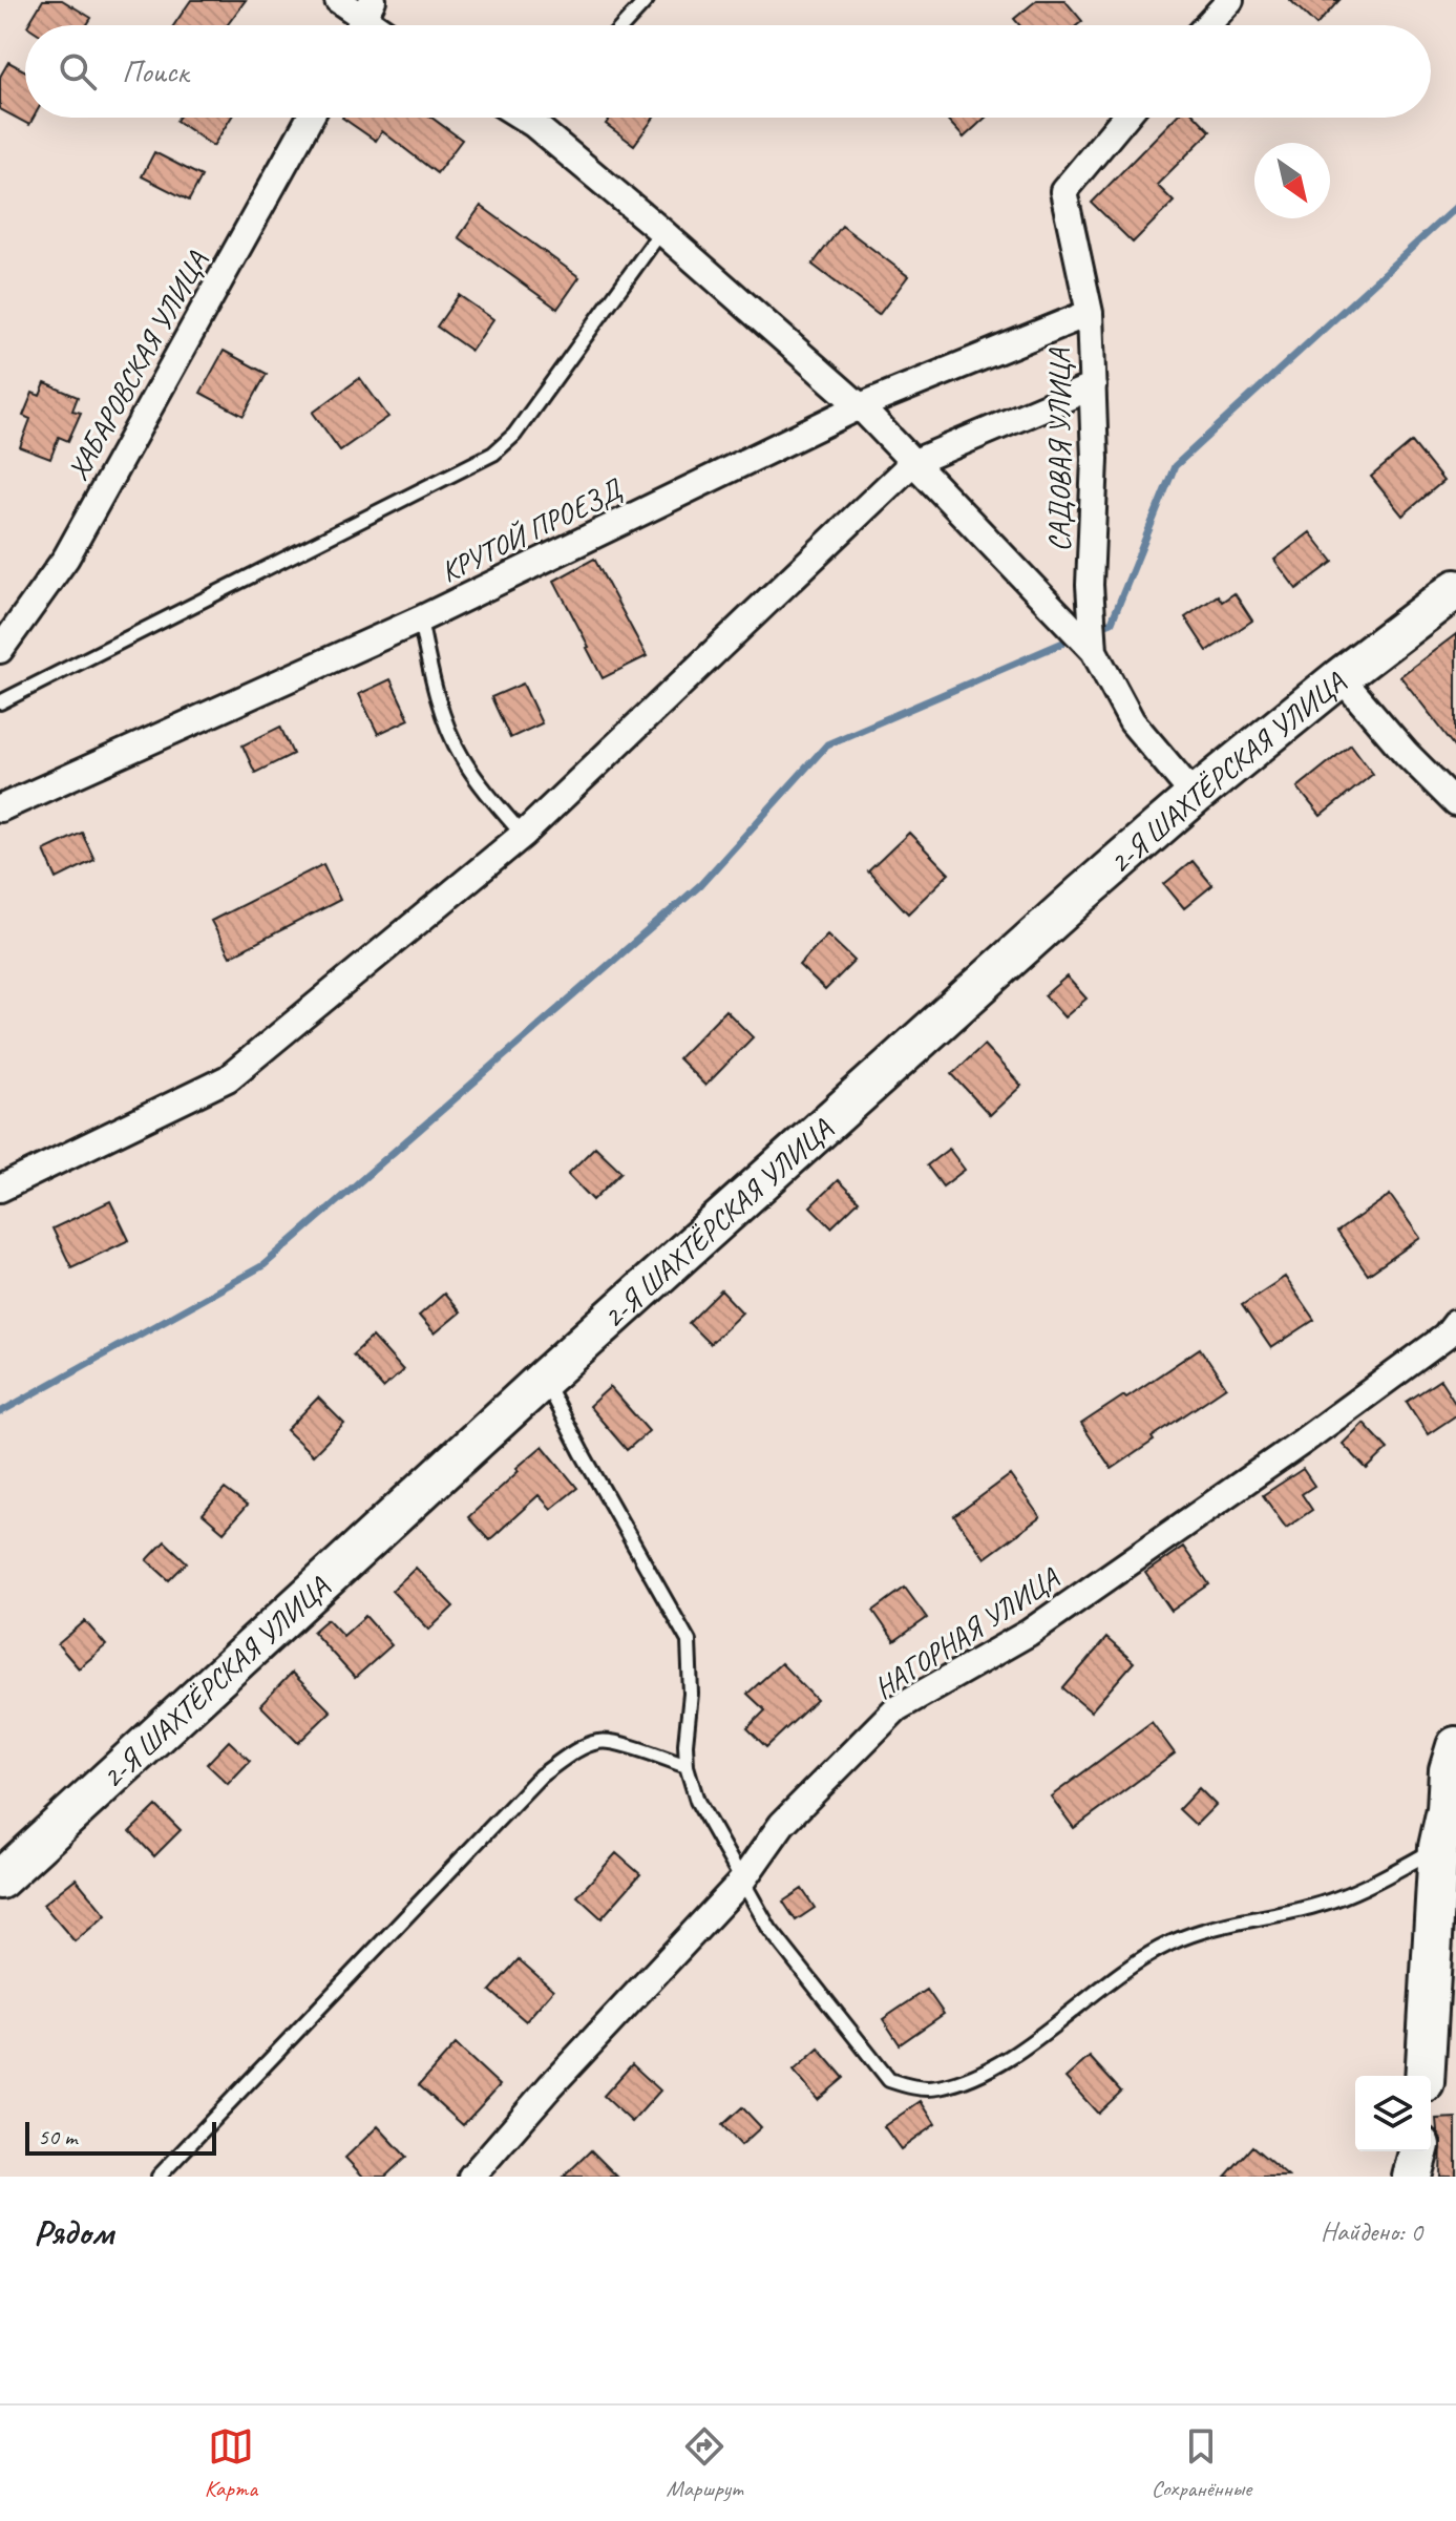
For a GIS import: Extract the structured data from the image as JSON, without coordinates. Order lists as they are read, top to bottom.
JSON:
{
  "streets": {
    "main road": ["2-Я ШАХТЁРСКАЯ УЛИЦА"],
    "street": [
      "ХАБАРОВСКАЯ УЛИЦА",
      "САДОВАЯ УЛИЦА",
      "КРУТОЙ ПРОЕЗД",
      "НАГОРНАЯ УЛИЦА"
    ]
  },
  "crossings": [
    ["САДОВАЯ УЛИЦА", "КРУТОЙ ПРОЕЗД"],
    ["САДОВАЯ УЛИЦА", "2-Я ШАХТЁРСКАЯ УЛИЦА"]
  ],
  "scale_bar": "50 m",
  "north": "bottom right",
  "page": {
    "search": "Поиск",
    "scale": "50 m",
    "heading": ["Рядом", "Найдено: 0"],
    "nav": ["Карта", "Маршрут", "Сохранённые"]
  }
}
